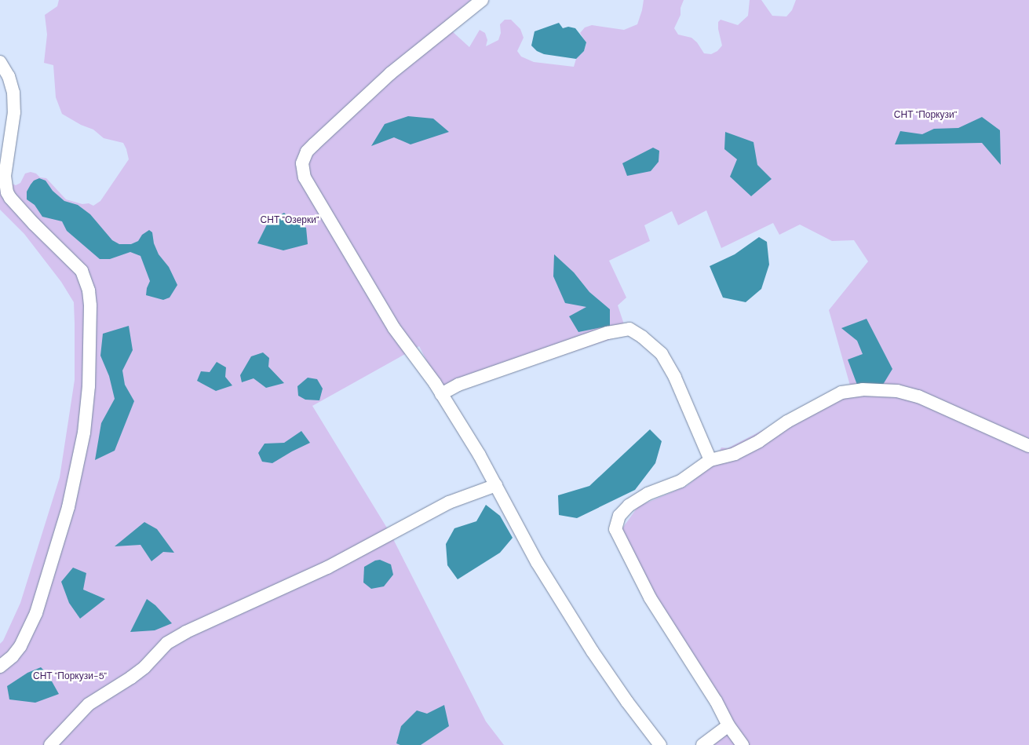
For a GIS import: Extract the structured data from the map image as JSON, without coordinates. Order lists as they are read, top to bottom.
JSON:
{
  "parks": ["СНТ \"Поркузи\"", "СНТ \"Озерки\"", "СНТ \"Поркузи-5\""]
}
